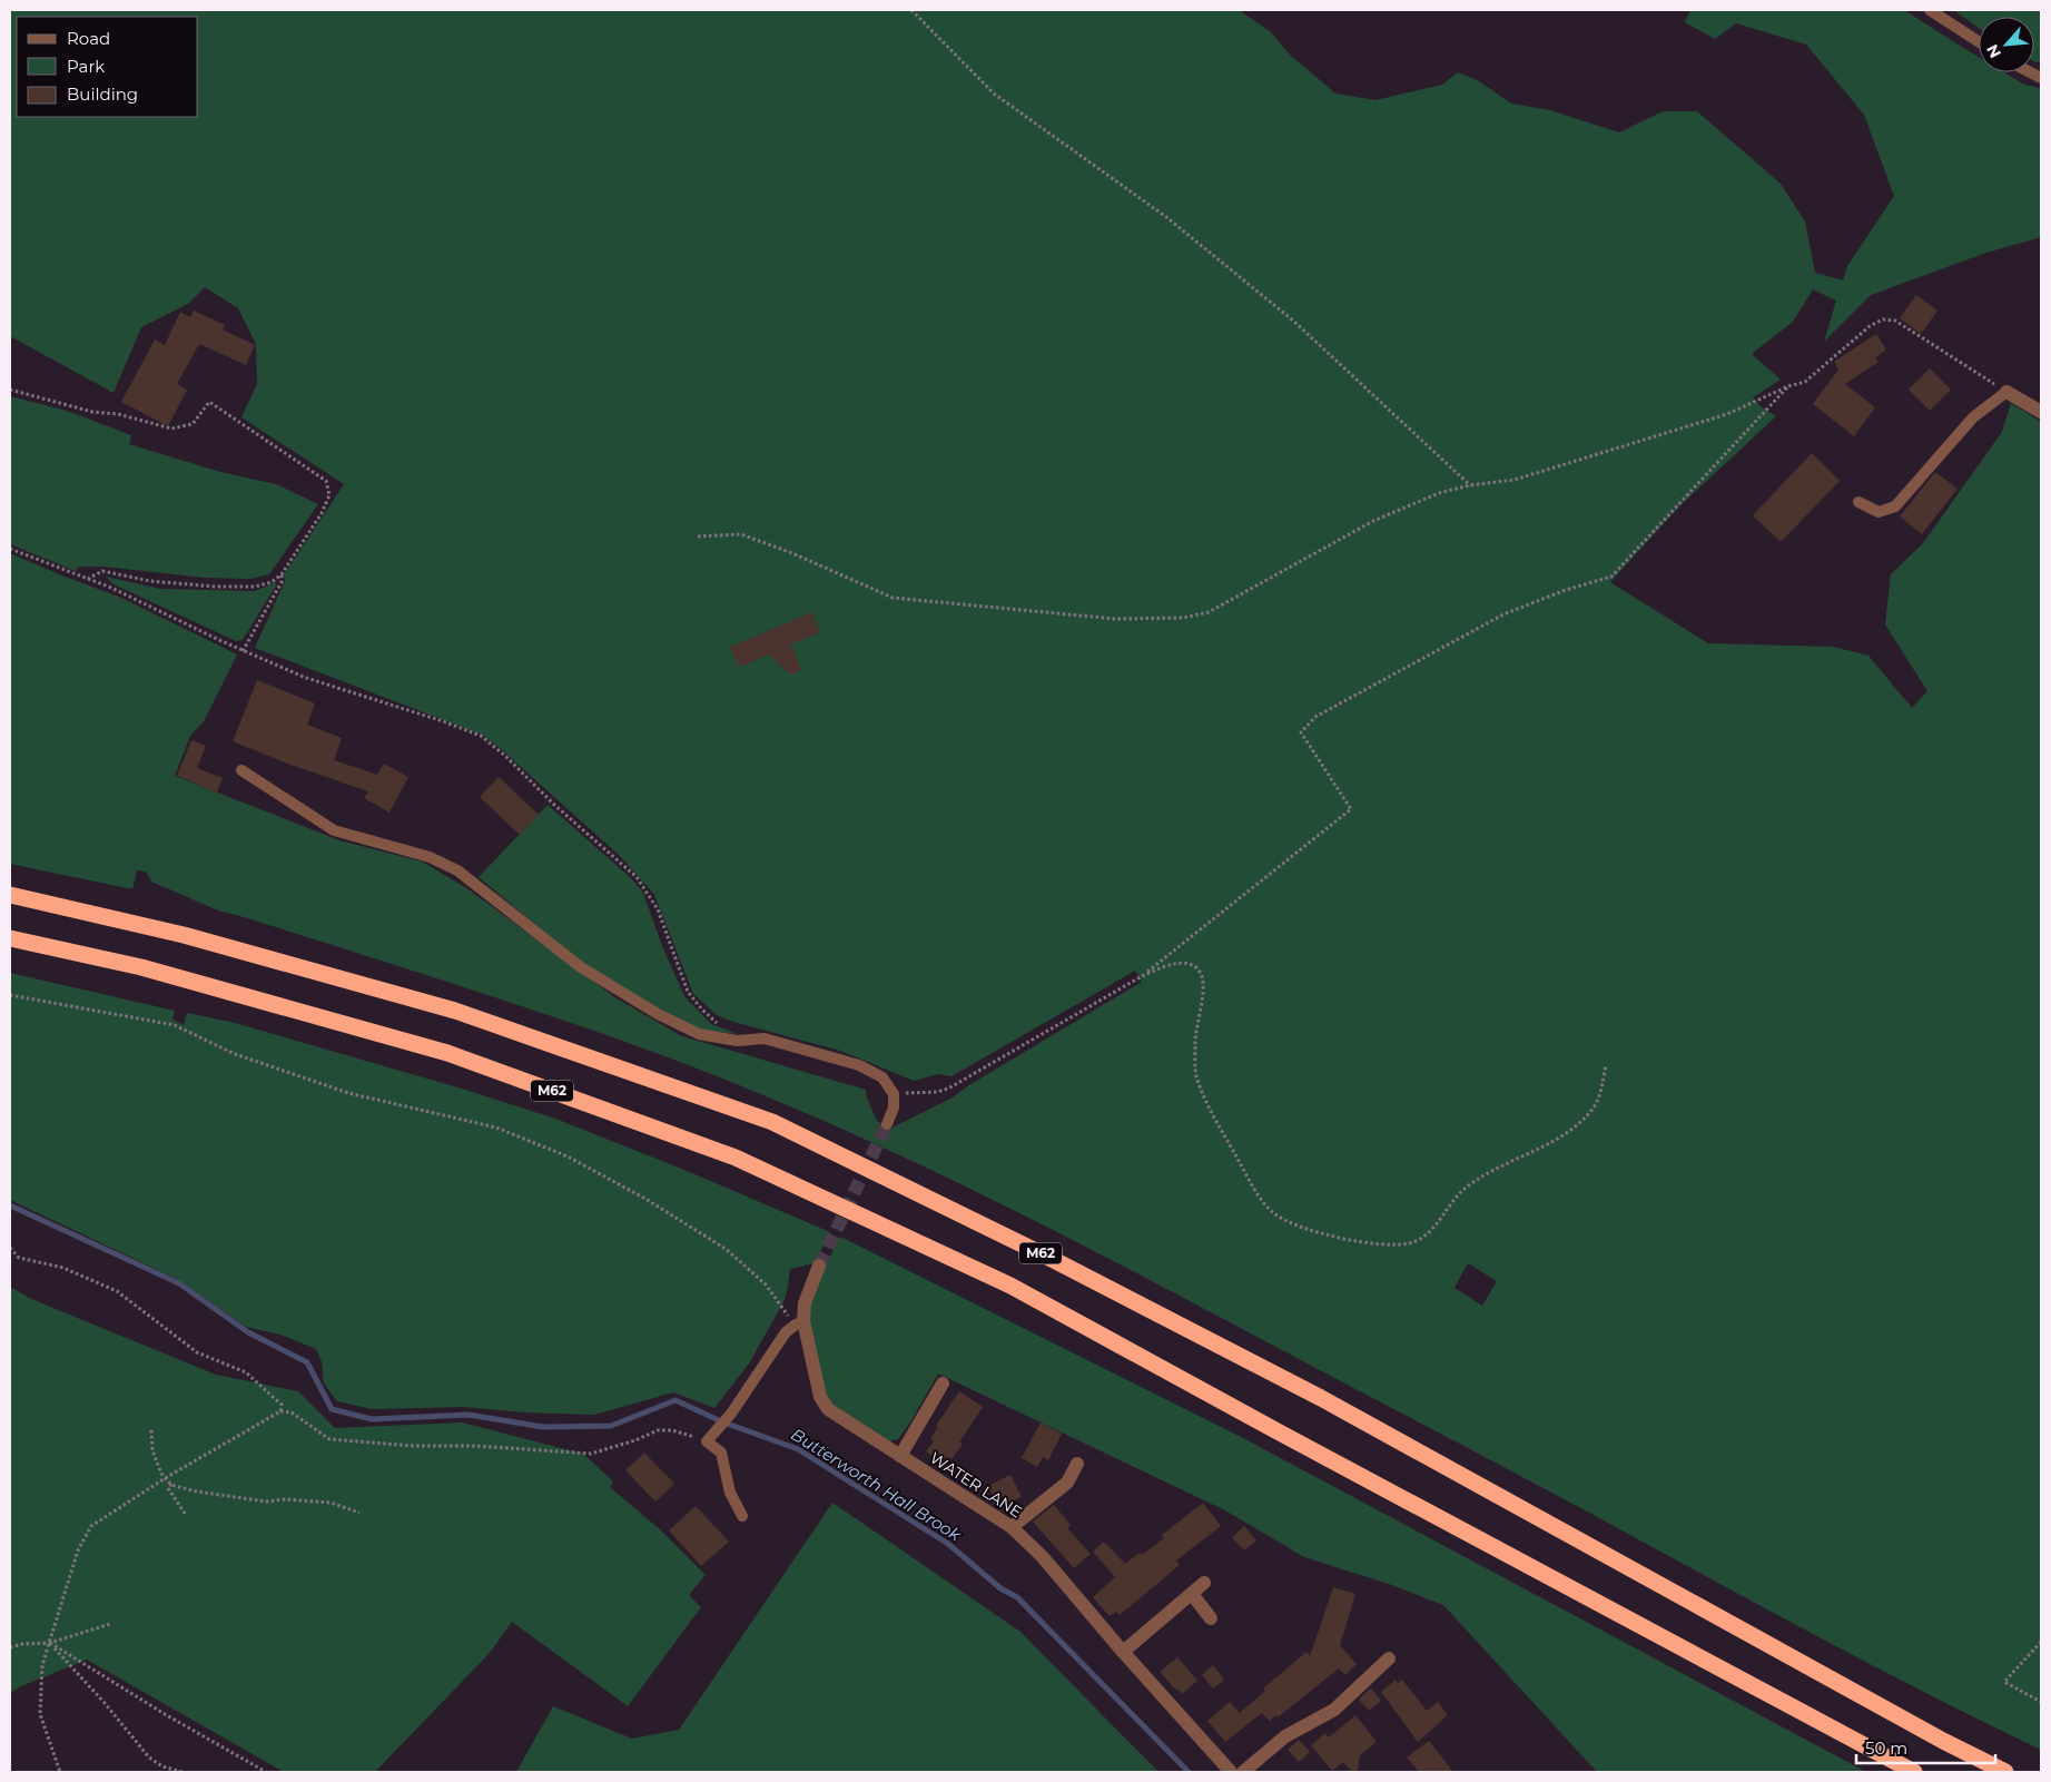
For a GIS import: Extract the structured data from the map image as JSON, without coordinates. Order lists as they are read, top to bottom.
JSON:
{
  "streets": {
    "highway": ["M62"],
    "street": ["WATER LANE"]
  },
  "water": ["Butterworth Hall Brook"],
  "legend": ["Road", "Park", "Building"],
  "scale_bar": "50 m",
  "north": "bottom left"
}
